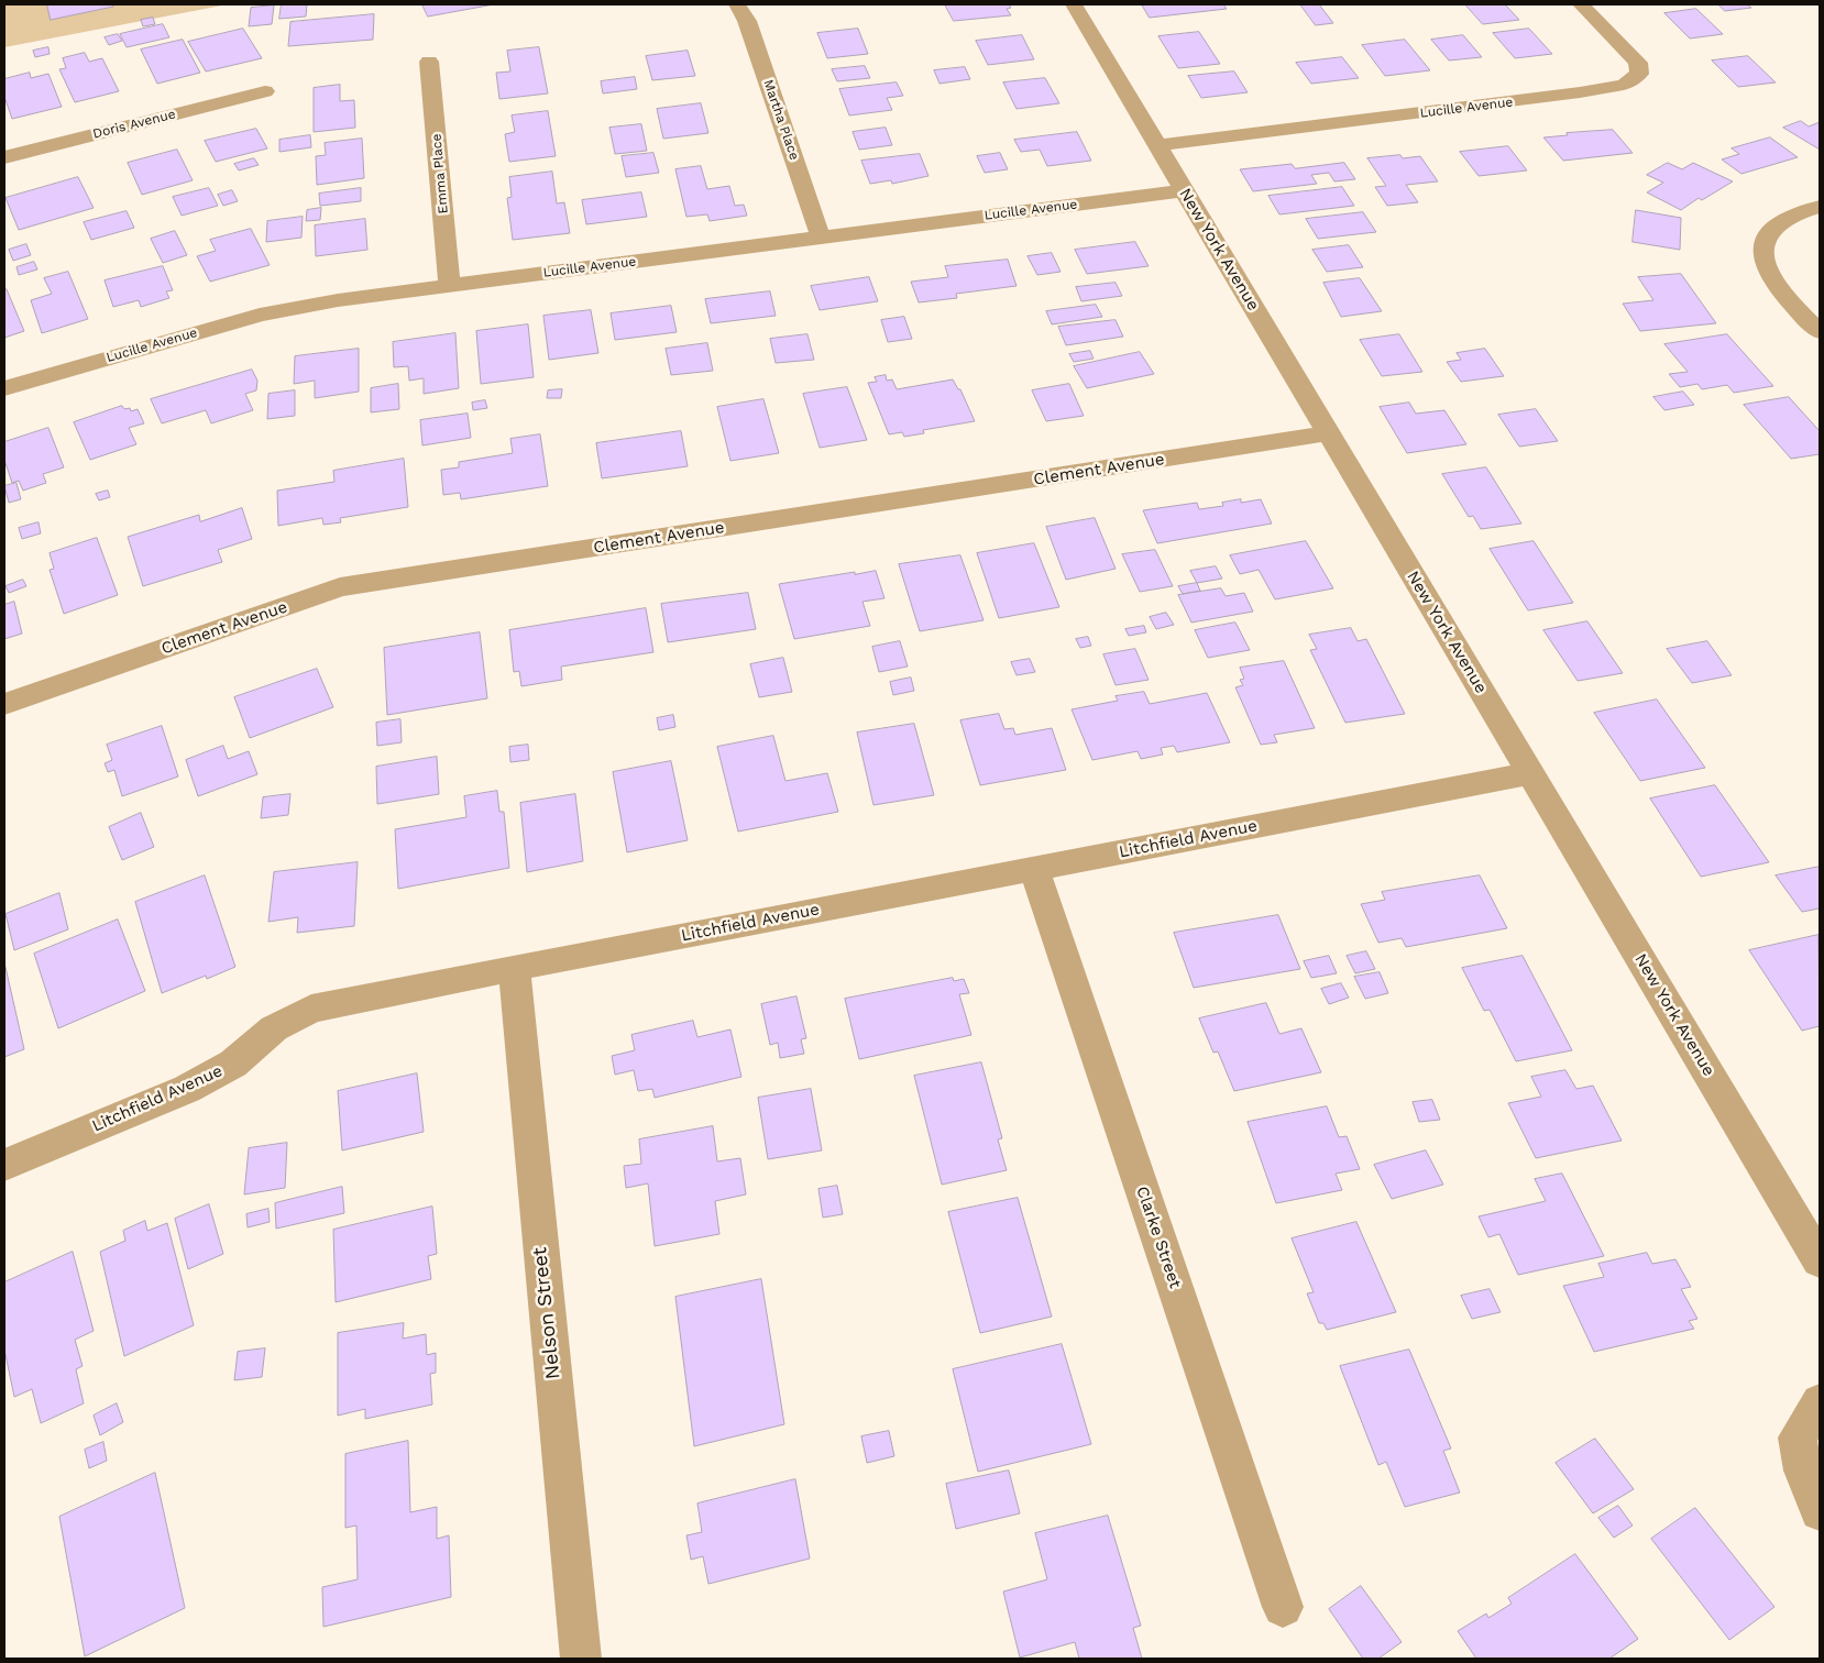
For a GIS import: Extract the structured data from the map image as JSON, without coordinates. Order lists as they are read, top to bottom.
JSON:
{
  "streets": {
    "street": [
      "Lucille Avenue",
      "Martha Place",
      "Doris Avenue",
      "Emma Place",
      "New York Avenue",
      "Clement Avenue",
      "Litchfield Avenue",
      "Clarke Street",
      "Nelson Street"
    ]
  },
  "crossings": [
    ["Lucille Avenue", "Martha Place"],
    ["Lucille Avenue", "Emma Place"],
    ["Lucille Avenue", "New York Avenue"],
    ["New York Avenue", "Clement Avenue"],
    ["New York Avenue", "Litchfield Avenue"],
    ["Litchfield Avenue", "Clarke Street"],
    ["Litchfield Avenue", "Nelson Street"]
  ]
}
